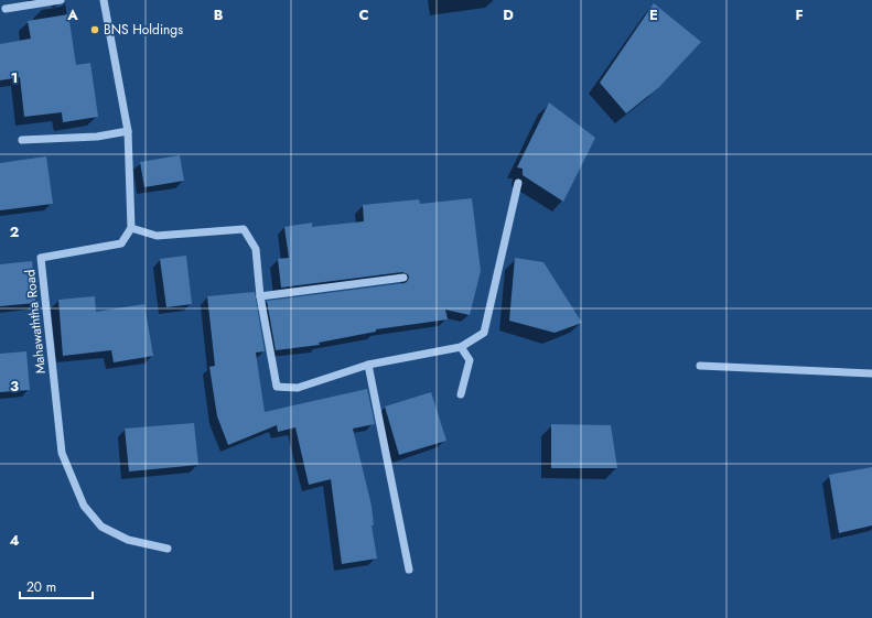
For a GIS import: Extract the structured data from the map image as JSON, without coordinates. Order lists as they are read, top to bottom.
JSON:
{
  "streets": {
    "street": ["Mahawaththa Road"]
  },
  "places": ["BNS Holdings"],
  "scale_bar": "20 m",
  "grid": {
    "columns": [
      "A",
      "B",
      "C",
      "D",
      "E",
      "F"
    ],
    "rows": [
      "1",
      "2",
      "3",
      "4"
    ]
  }
}
